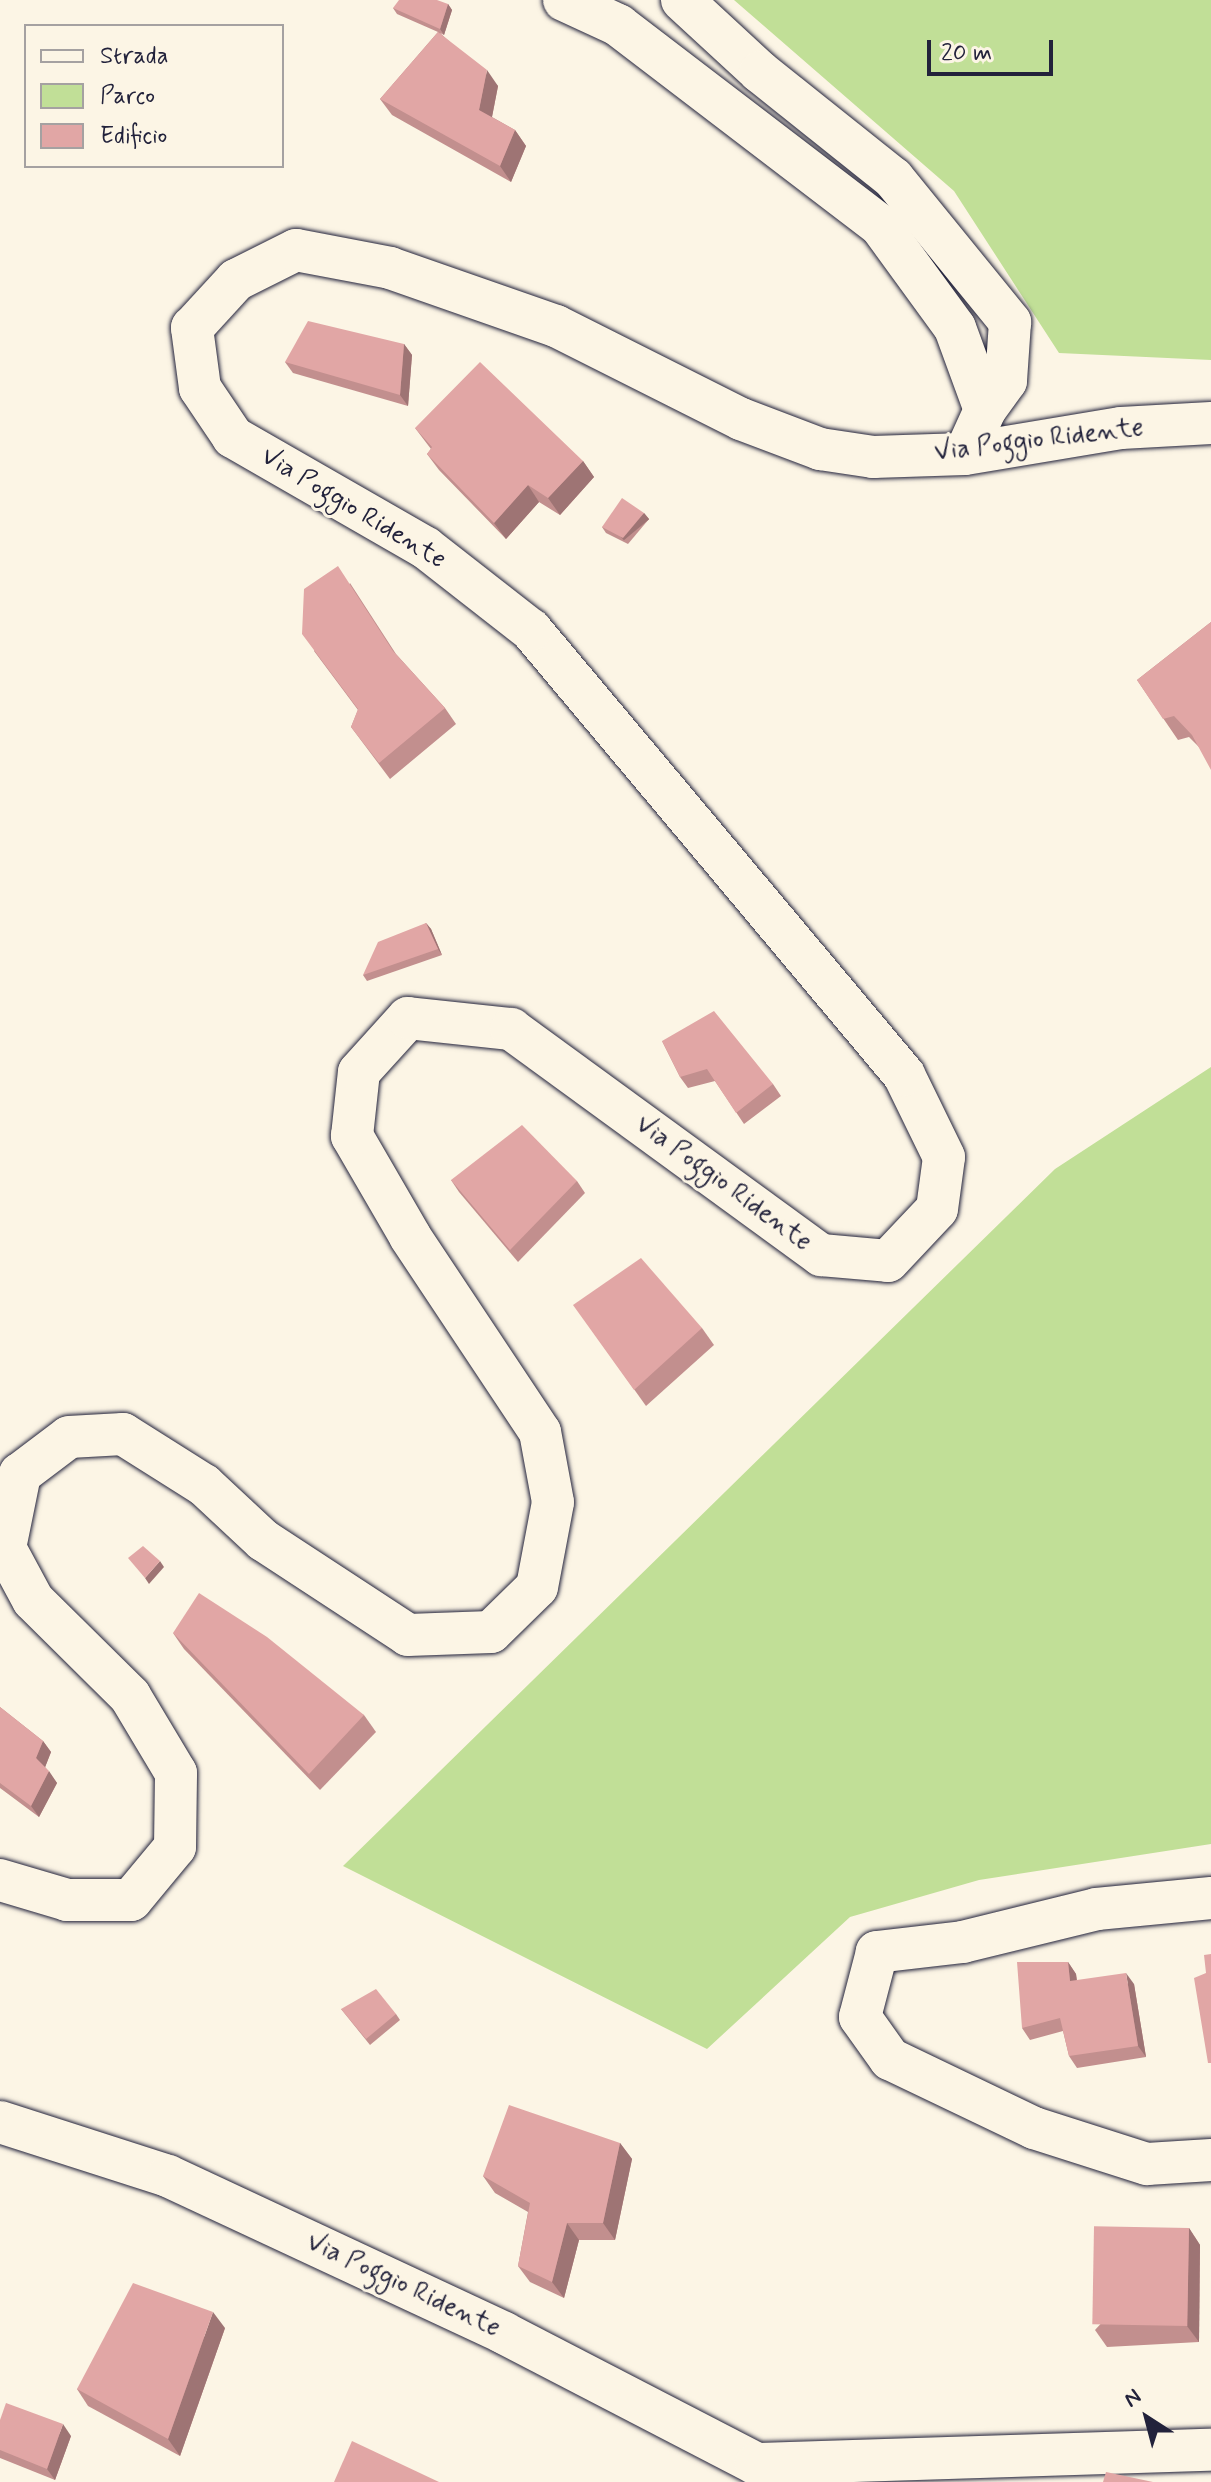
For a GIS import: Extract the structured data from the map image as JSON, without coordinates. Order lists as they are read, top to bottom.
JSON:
{
  "streets": {
    "street": ["Via Poggio Ridente"]
  },
  "legend": ["Strada", "Parco", "Edificio"],
  "scale_bar": "20 m",
  "north": "top left"
}
